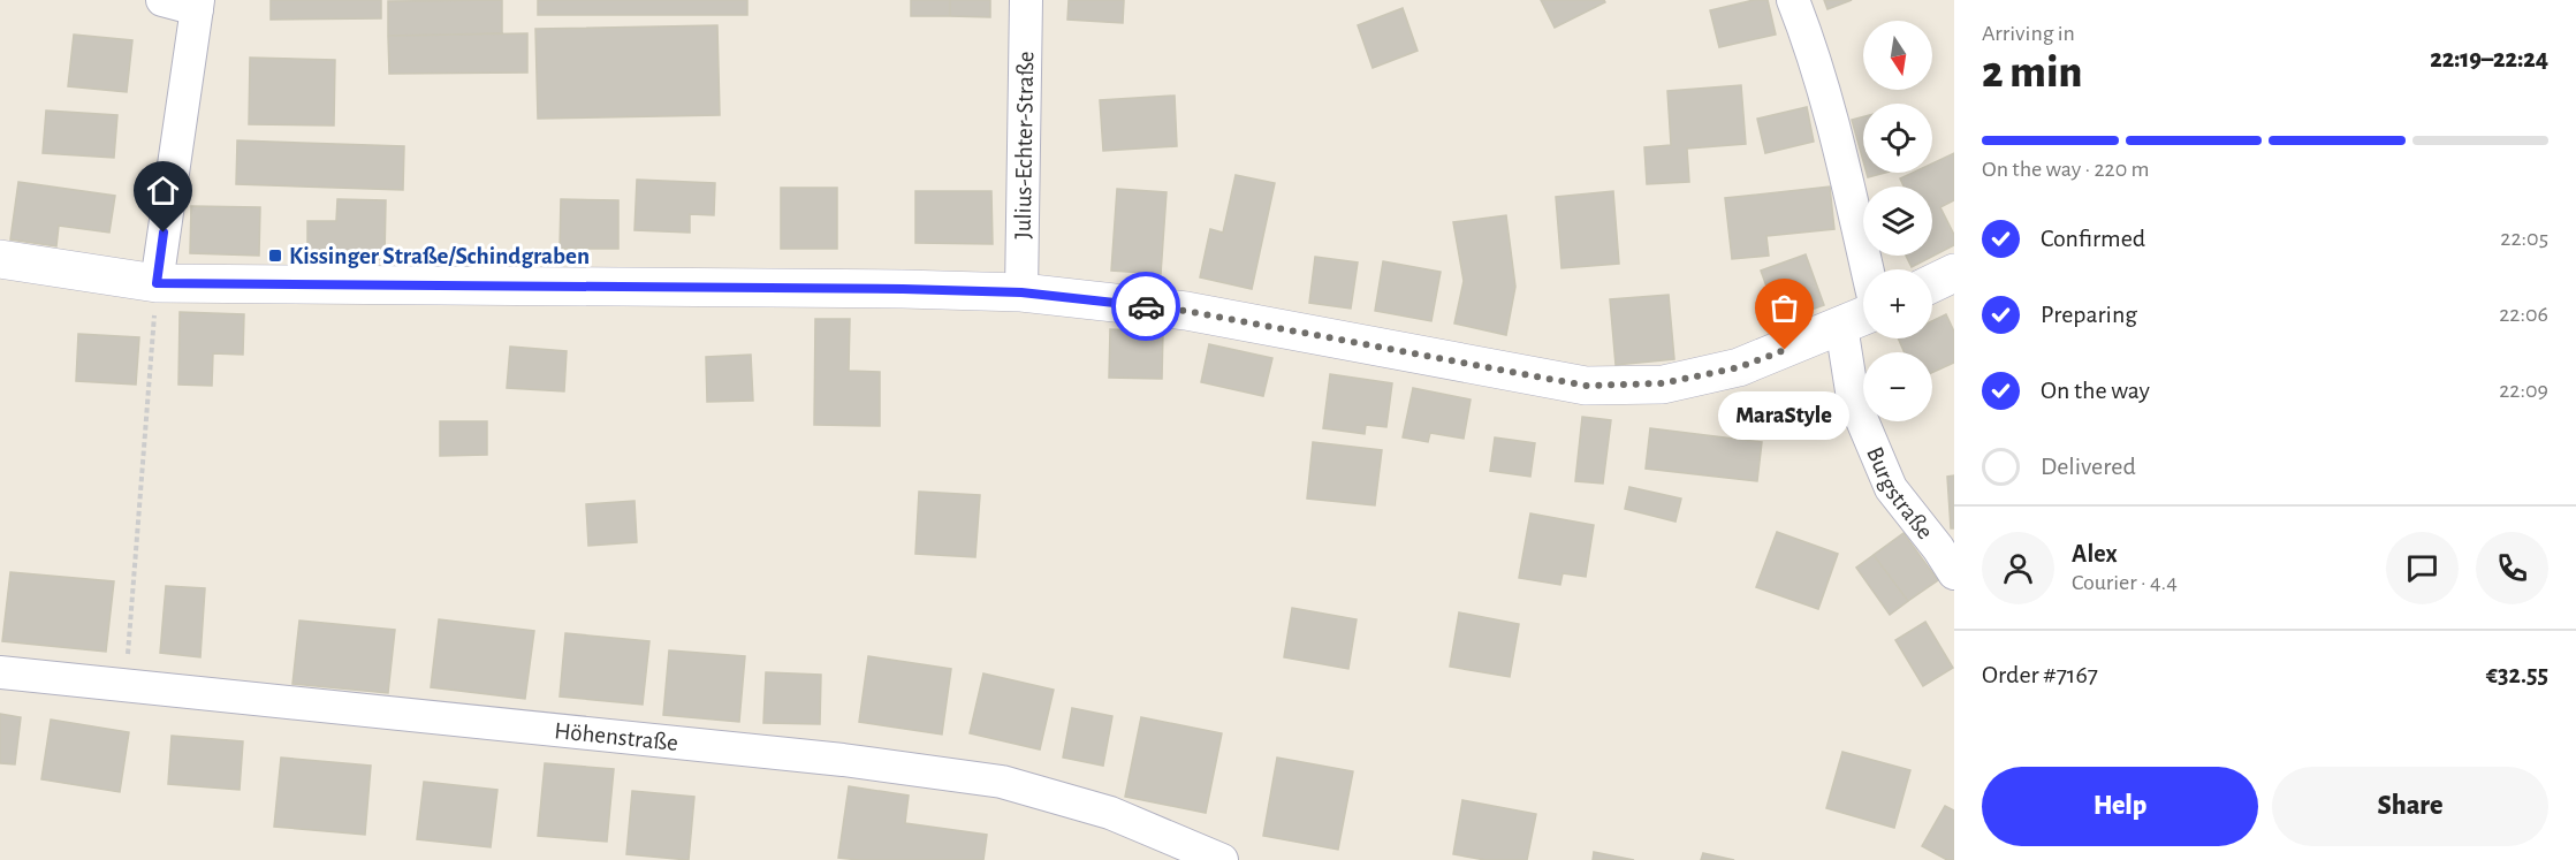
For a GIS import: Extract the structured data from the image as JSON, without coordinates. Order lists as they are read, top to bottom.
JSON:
{
  "streets": {
    "street": ["Julius-Echter-Straße", "Burgstraße", "Höhenstraße"]
  },
  "places": {
    "transit": ["Kissinger Straße/Schindgraben"],
    "other": ["MaraStyle"]
  },
  "north": "bottom",
  "page": {
    "heading": ["2 min", "Arriving in", "22:19–22:24"],
    "panel": [
      "Alex",
      "Courier · 4.4",
      "Order #7167",
      "€32.55"
    ],
    "map_buttons": ["+", "−"],
    "bar": "On the way · 220 m",
    "list": [
      ["Confirmed", "22:05"],
      ["Preparing", "22:06"],
      ["On the way", "22:09"],
      "Delivered"
    ],
    "bubble": "MaraStyle",
    "buttons": ["Help", "Share"]
  }
}
